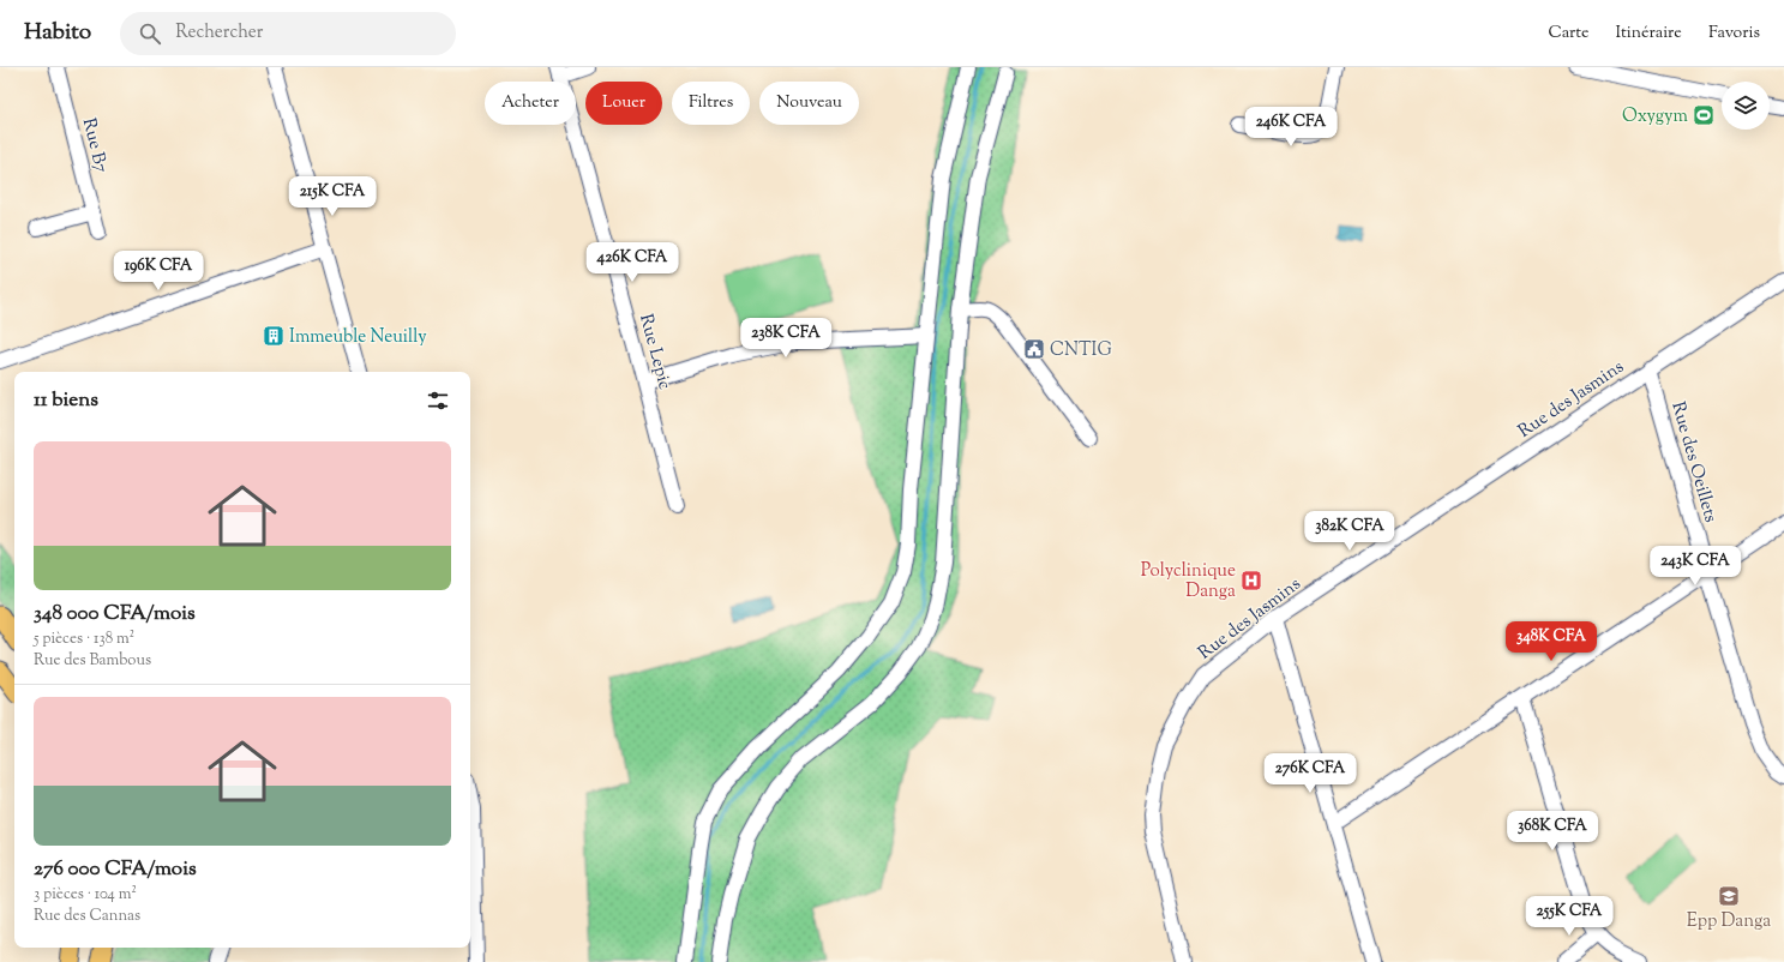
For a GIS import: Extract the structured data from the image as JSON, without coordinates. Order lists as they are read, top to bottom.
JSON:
{
  "streets": {
    "street": [
      "Rue B7",
      "Rue Lepic",
      "Rue des Jasmins",
      "Rue des Oeillets"
    ]
  },
  "crossings": [
    ["Rue des Jasmins", "Rue des Oeillets"]
  ],
  "places": {
    "sports": ["Oxygym"],
    "building": ["Immeuble Neuilly"],
    "public building": ["CNTIG"],
    "hospital": ["Polyclinique Danga"],
    "school or university": ["Epp Danga"]
  },
  "page": {
    "header": "Habito",
    "search": "Rechercher",
    "nav": ["Carte", "Itinéraire", "Favoris"],
    "chip": [
      "Acheter",
      "Louer",
      "Filtres",
      "Nouveau"
    ],
    "price": [
      "246K CFA",
      "215K CFA",
      "426K CFA",
      "196K CFA",
      "238K CFA",
      "382K CFA",
      "243K CFA",
      "348K CFA",
      "276K CFA",
      "368K CFA",
      "255K CFA"
    ],
    "heading": "11 biens",
    "list": [
      {
        "name": "348 000 CFA/mois",
        "note": "5 pièces · 138 m² · Rue des Bambous"
      },
      {
        "name": "276 000 CFA/mois",
        "note": "3 pièces · 104 m² · Rue des Cannas"
      }
    ]
  }
}
